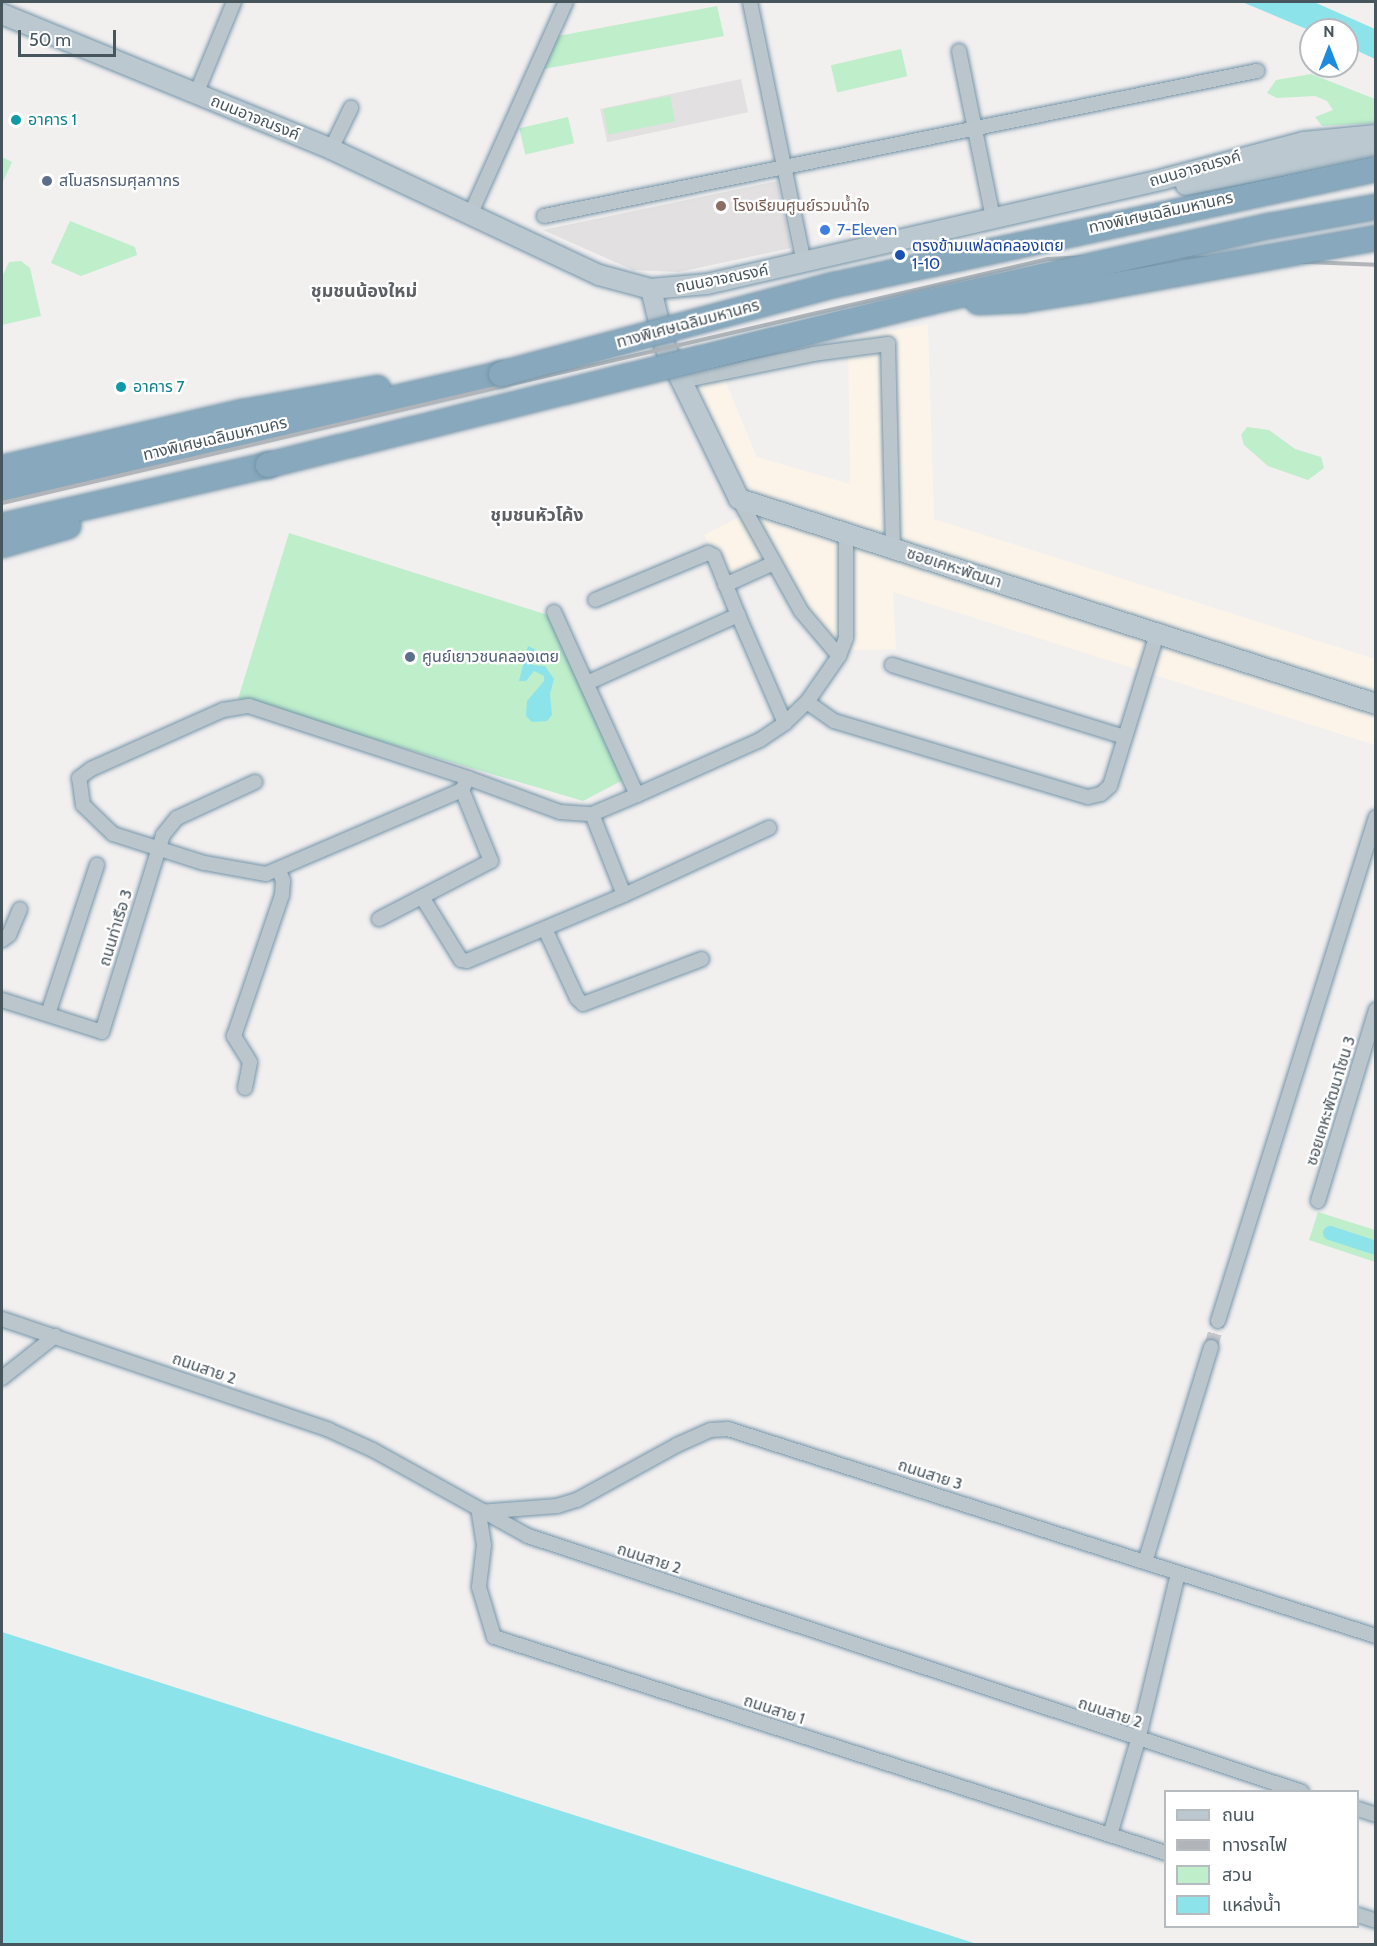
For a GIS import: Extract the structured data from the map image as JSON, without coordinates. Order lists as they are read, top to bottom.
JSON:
{
  "streets": {
    "highway": ["ทางพิเศษเฉลิมมหานคร"],
    "main road": ["ถนนอาจณรงค์", "ซอยเคหะพัฒนา"],
    "street": [
      "ถนนท่าเรือ 3",
      "ซอยเคหะพัฒนาโซน 3",
      "ถนนสาย 2",
      "ถนนสาย 3",
      "ถนนสาย 1"
    ]
  },
  "crossings": [
    ["ถนนสาย 2", "ถนนสาย 3"],
    ["ถนนสาย 2", "ถนนสาย 1"],
    ["ถนนสาย 3", "ถนนสาย 1"]
  ],
  "districts": ["ชุมชนน้องใหม่", "ชุมชนหัวโค้ง"],
  "places": [
    "อาคาร 1",
    "สโมสรกรมศุลกากร",
    "โรงเรียนศูนย์รวมน้ำใจ",
    "7-Eleven",
    "ตรงข้ามแฟลตคลองเตย 1-10",
    "อาคาร 7",
    "ศูนย์เยาวชนคลองเตย"
  ],
  "legend": [
    "ถนน",
    "ทางรถไฟ",
    "สวน",
    "แหล่งน้ำ"
  ],
  "scale_bar": "50 m",
  "north": "top"
}
